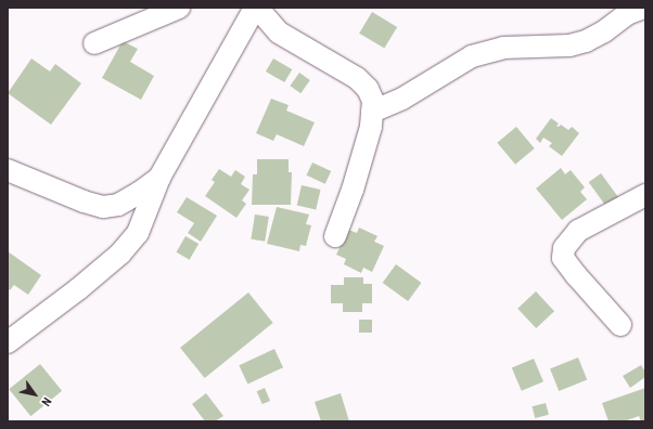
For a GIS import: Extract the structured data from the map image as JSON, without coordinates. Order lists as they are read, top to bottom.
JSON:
{
  "north": "bottom right"
}
